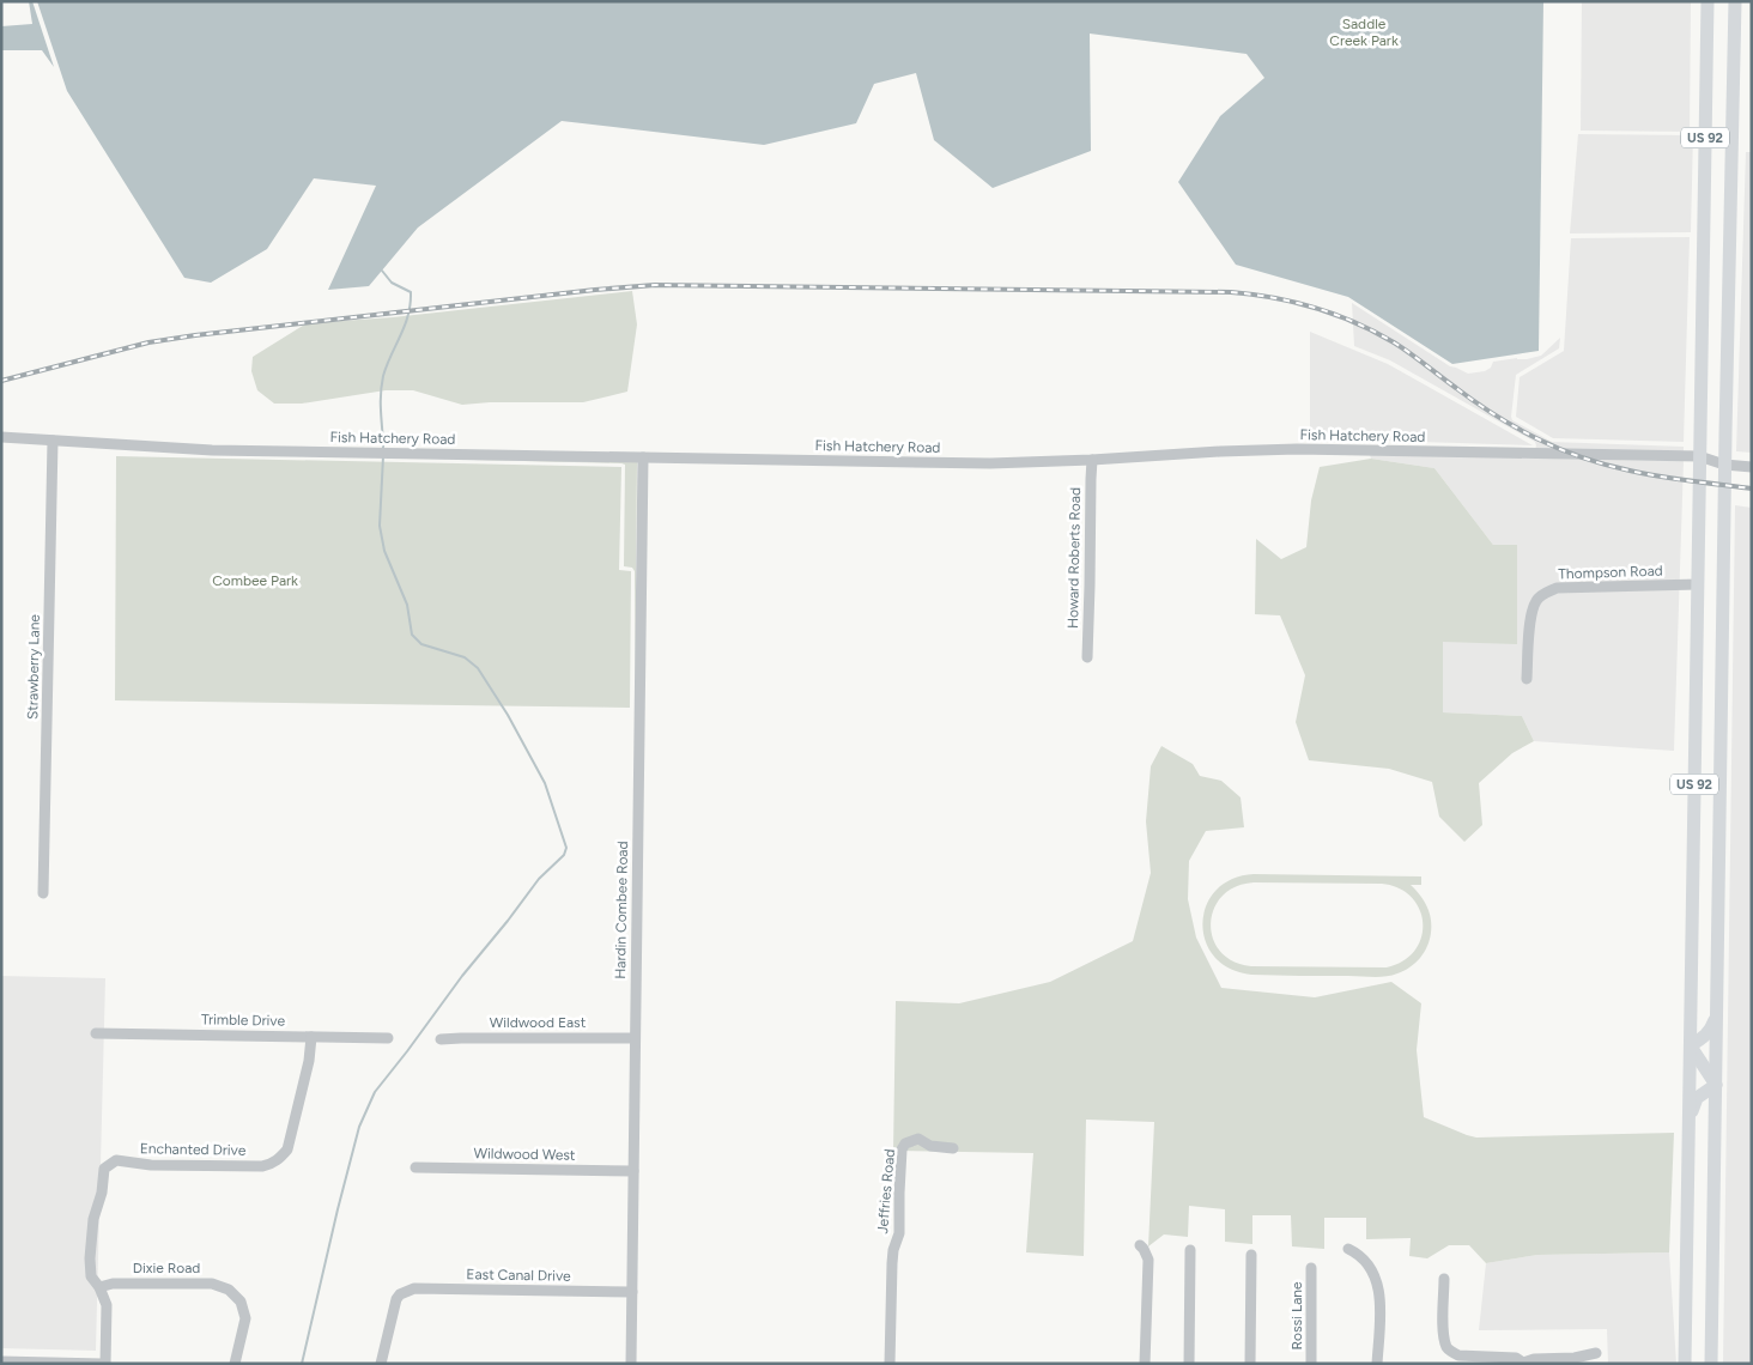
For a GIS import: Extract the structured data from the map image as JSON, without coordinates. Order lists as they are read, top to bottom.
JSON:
{
  "streets": {
    "main road": ["US 92"],
    "street": [
      "Fish Hatchery Road",
      "Howard Roberts Road",
      "Thompson Road",
      "Strawberry Lane",
      "Hardin Combee Road",
      "Trimble Drive",
      "Wildwood East",
      "Enchanted Drive",
      "Wildwood West",
      "Jeffries Road",
      "Dixie Road",
      "East Canal Drive",
      "Rossi Lane"
    ]
  },
  "crossings": [
    ["US 92", "Fish Hatchery Road"],
    ["US 92", "Thompson Road"],
    ["Fish Hatchery Road", "Howard Roberts Road"],
    ["Fish Hatchery Road", "Strawberry Lane"],
    ["Fish Hatchery Road", "Hardin Combee Road"],
    ["Hardin Combee Road", "Wildwood East"],
    ["Hardin Combee Road", "Wildwood West"],
    ["Hardin Combee Road", "East Canal Drive"],
    ["Trimble Drive", "Enchanted Drive"],
    ["Enchanted Drive", "Dixie Road"]
  ],
  "parks": ["Saddle Creek Park", "Combee Park"]
}
